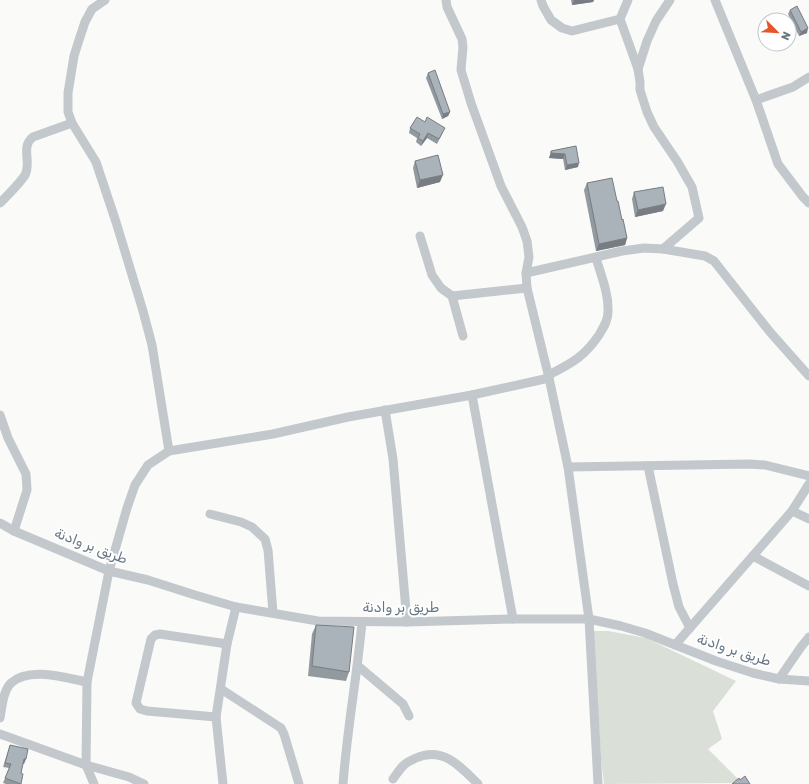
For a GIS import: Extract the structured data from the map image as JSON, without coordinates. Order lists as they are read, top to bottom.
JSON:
{
  "streets": {
    "street": ["طريق بر وادنة"]
  },
  "north": "bottom right"
}
